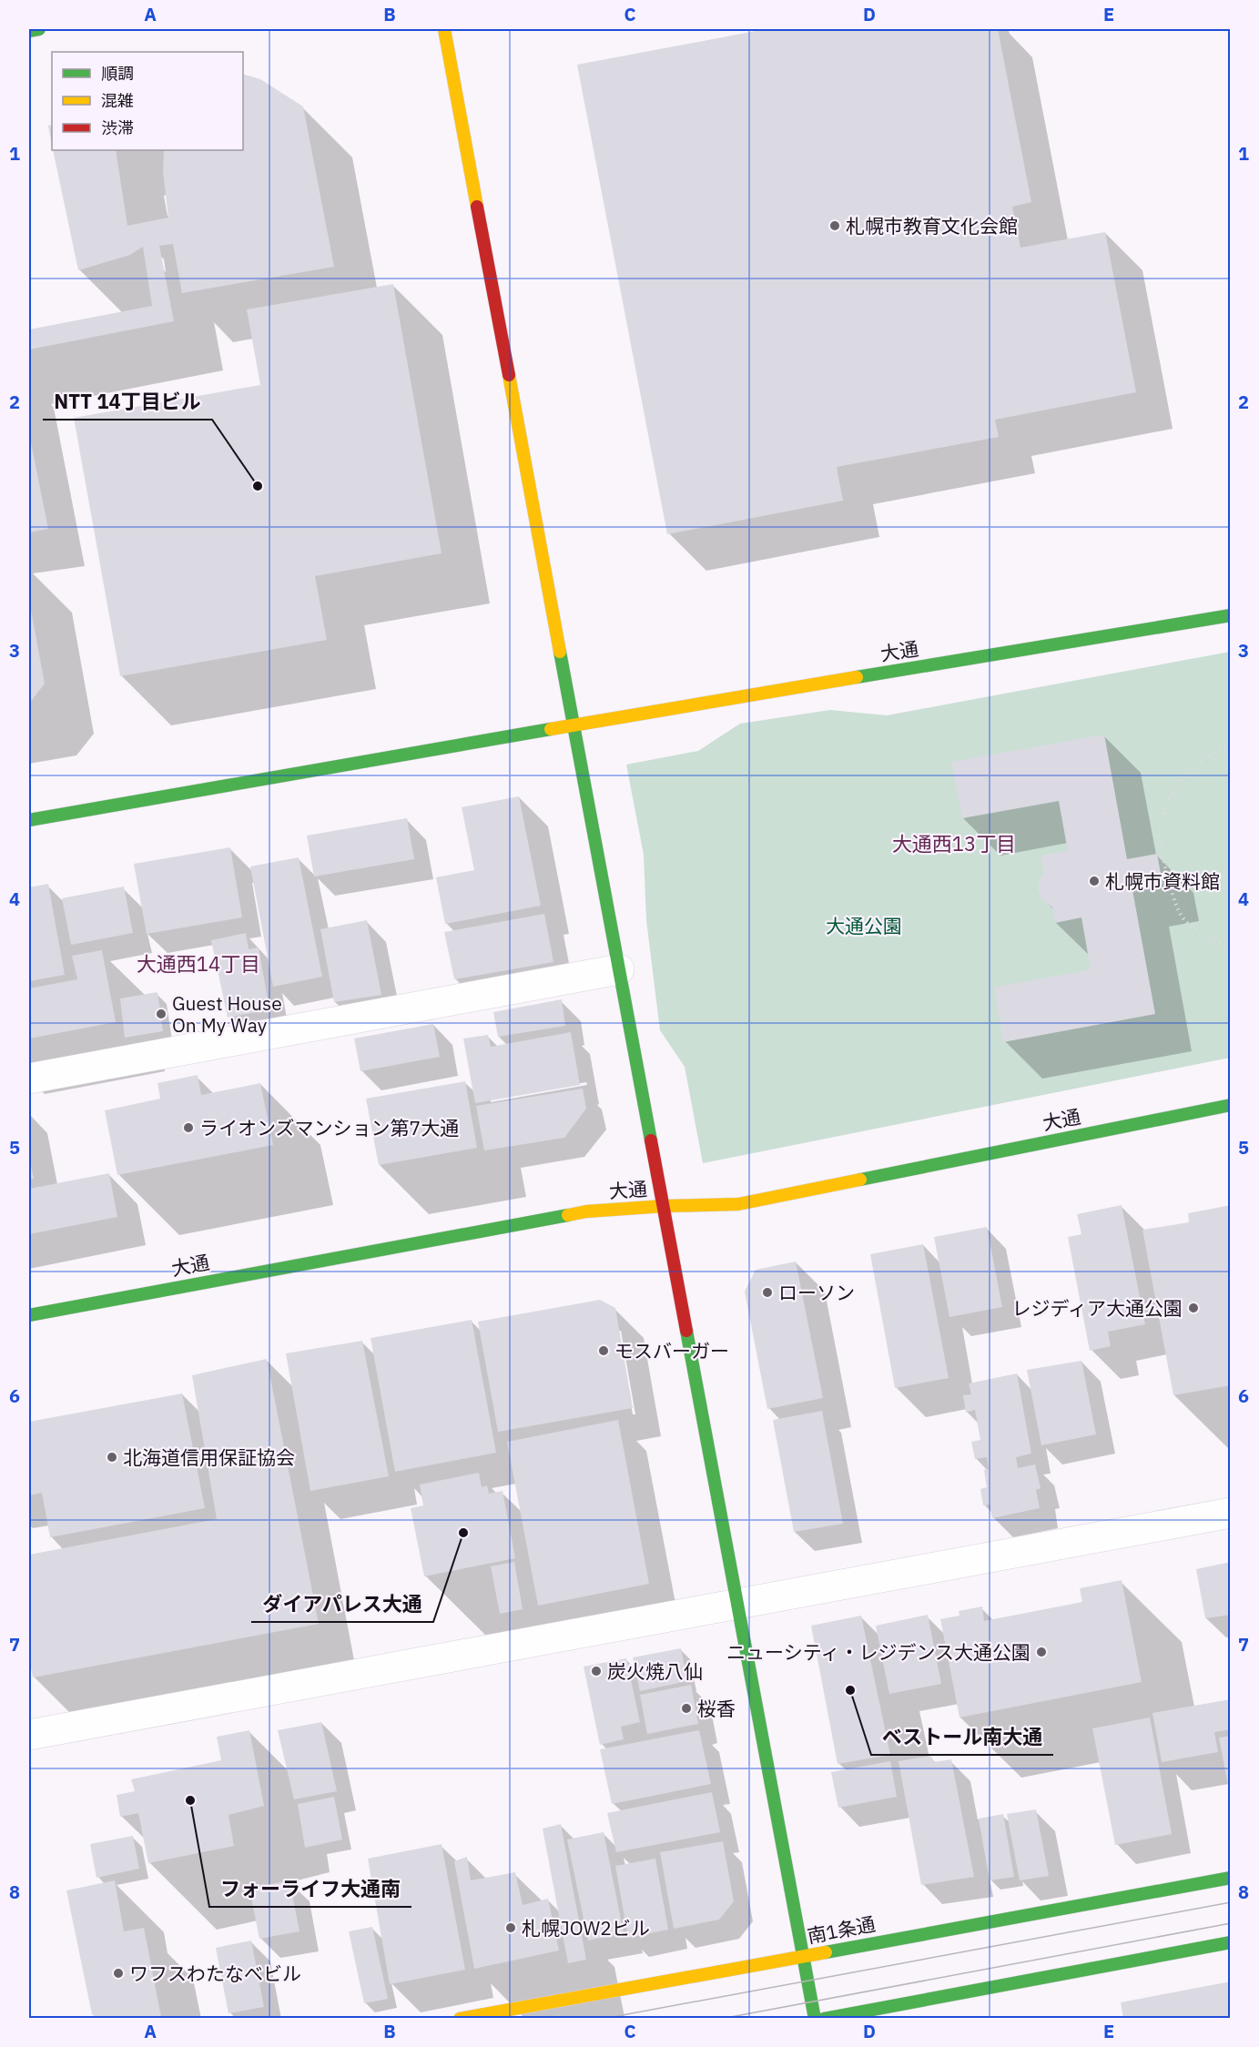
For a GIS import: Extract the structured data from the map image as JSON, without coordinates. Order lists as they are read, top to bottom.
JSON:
{
  "streets": {
    "street": ["大通", "南1条通"]
  },
  "districts": ["大通西13丁目", "大通西14丁目"],
  "parks": ["大通公園"],
  "places": [
    "札幌市教育文化会館",
    "NTT 14丁目ビル",
    "札幌市資料館",
    "Guest House On My Way",
    "ライオンズマンション第7大通",
    "ローソン",
    "レジディア大通公園",
    "モスバーガー",
    "北海道信用保証協会",
    "ダイアパレス大通",
    "ニューシティ・レジデンス大通公園",
    "炭火焼八仙",
    "ベストール南大通",
    "桜香",
    "フォーライフ大通南",
    "札幌JOW2ビル",
    "ワフスわたなべビル"
  ],
  "legend": ["順調", "混雑", "渋滞"],
  "grid": {
    "columns": [
      "A",
      "B",
      "C",
      "D",
      "E"
    ],
    "rows": [
      "1",
      "2",
      "3",
      "4",
      "5",
      "6",
      "7",
      "8"
    ]
  }
}
